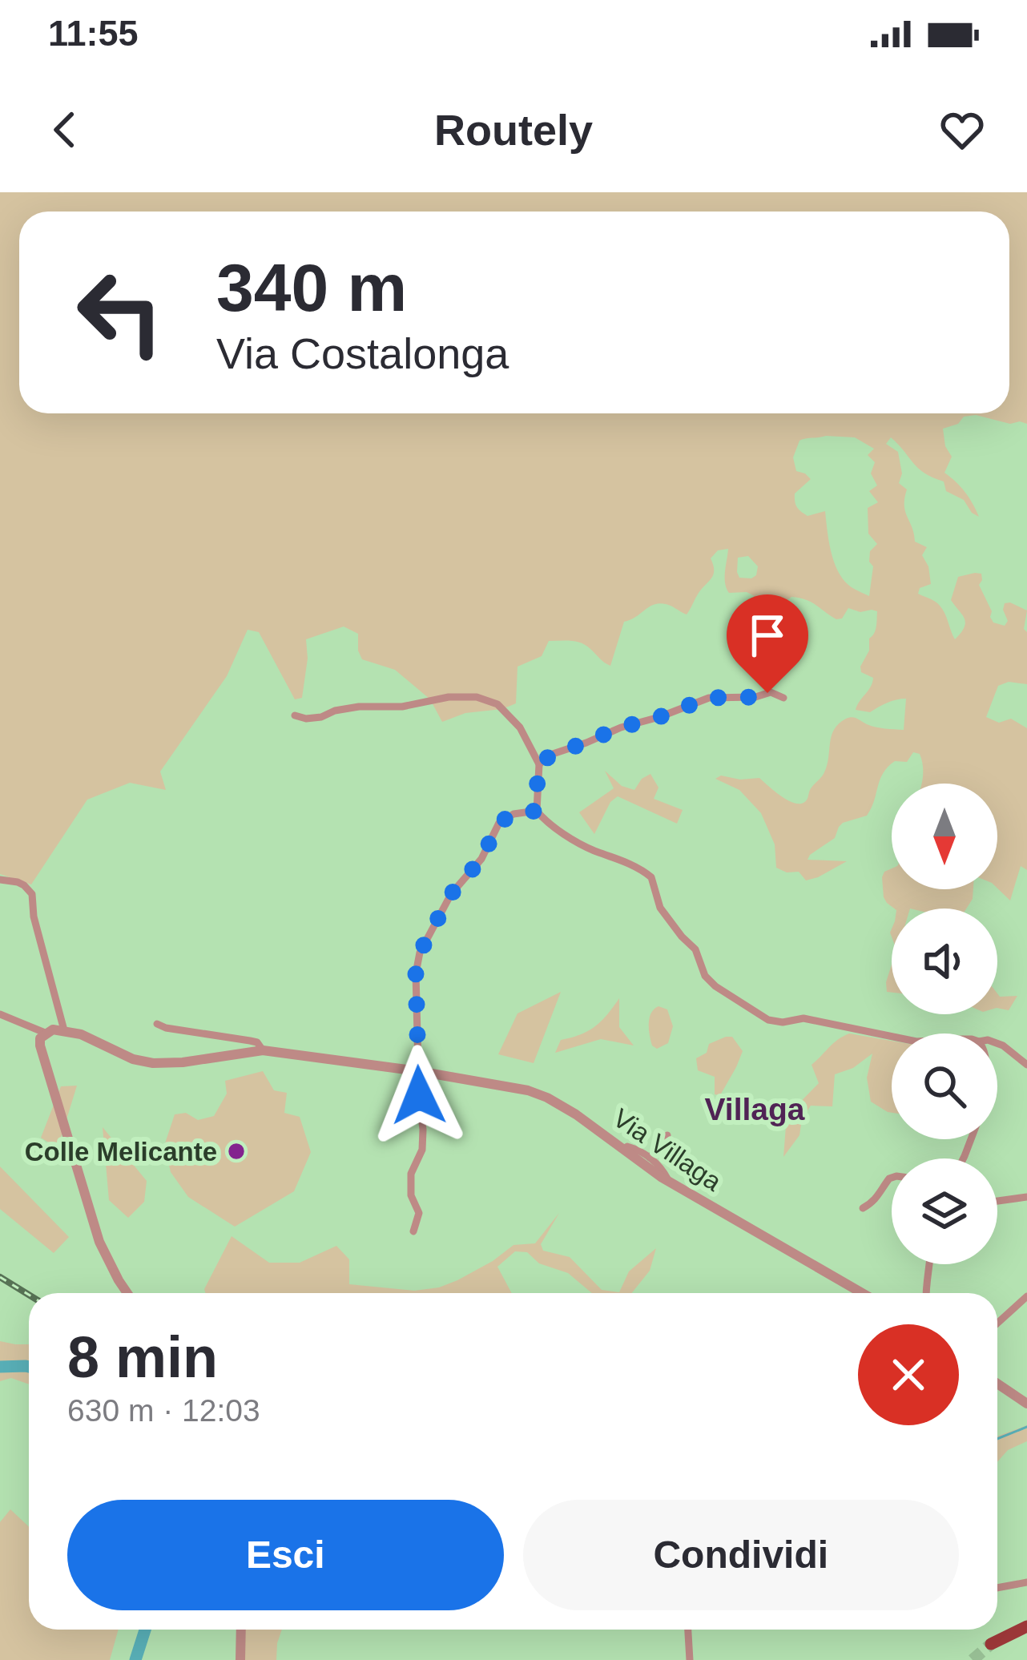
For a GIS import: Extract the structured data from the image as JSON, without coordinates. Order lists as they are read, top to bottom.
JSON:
{
  "streets": {
    "street": ["Via Villaga"]
  },
  "districts": ["Villaga"],
  "places": ["Colle Melicante"],
  "north": "bottom",
  "page": {
    "status": "11:55",
    "header": "Routely",
    "turn": ["340 m", "Via Costalonga"],
    "heading": ["8 min", "630 m · 12:03"],
    "buttons": ["Esci", "Condividi"]
  }
}
